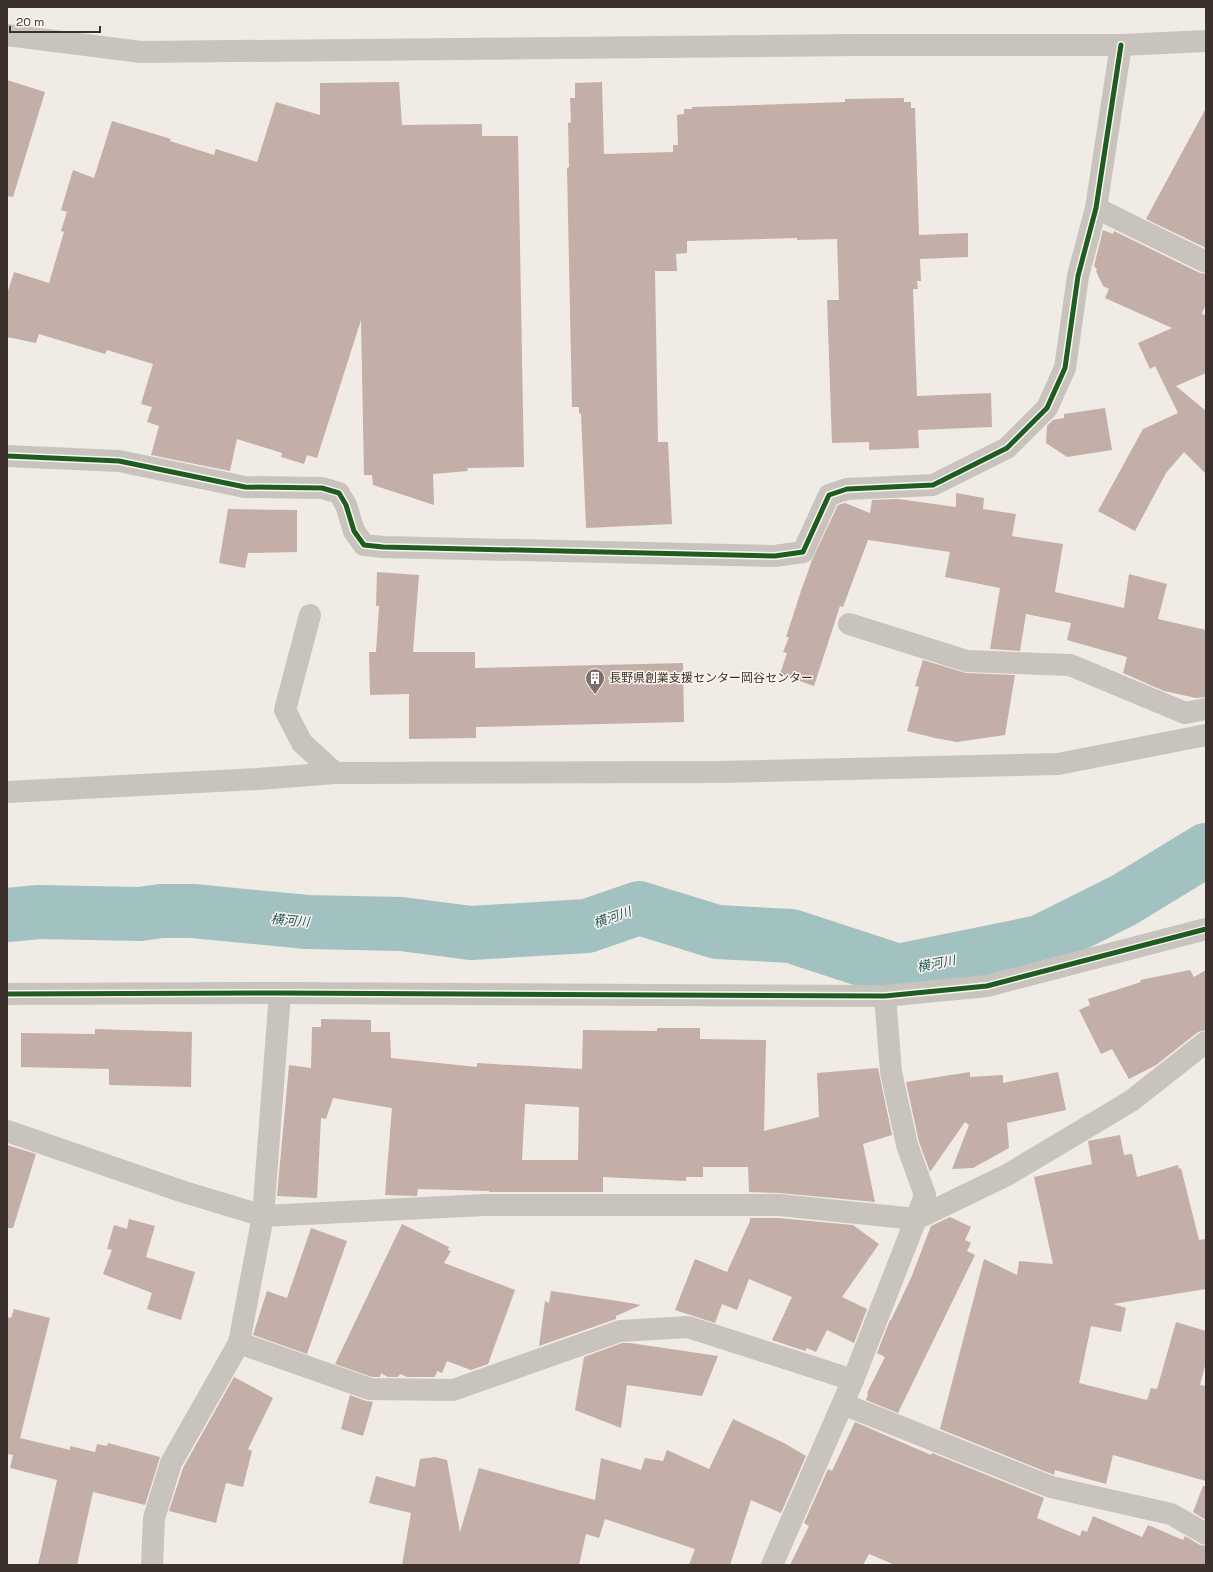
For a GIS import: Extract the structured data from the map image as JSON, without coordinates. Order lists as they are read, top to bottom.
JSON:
{
  "water": ["横河川"],
  "places": {
    "building": ["長野県創業支援センター岡谷センター"]
  },
  "scale_bar": "20 m"
}
